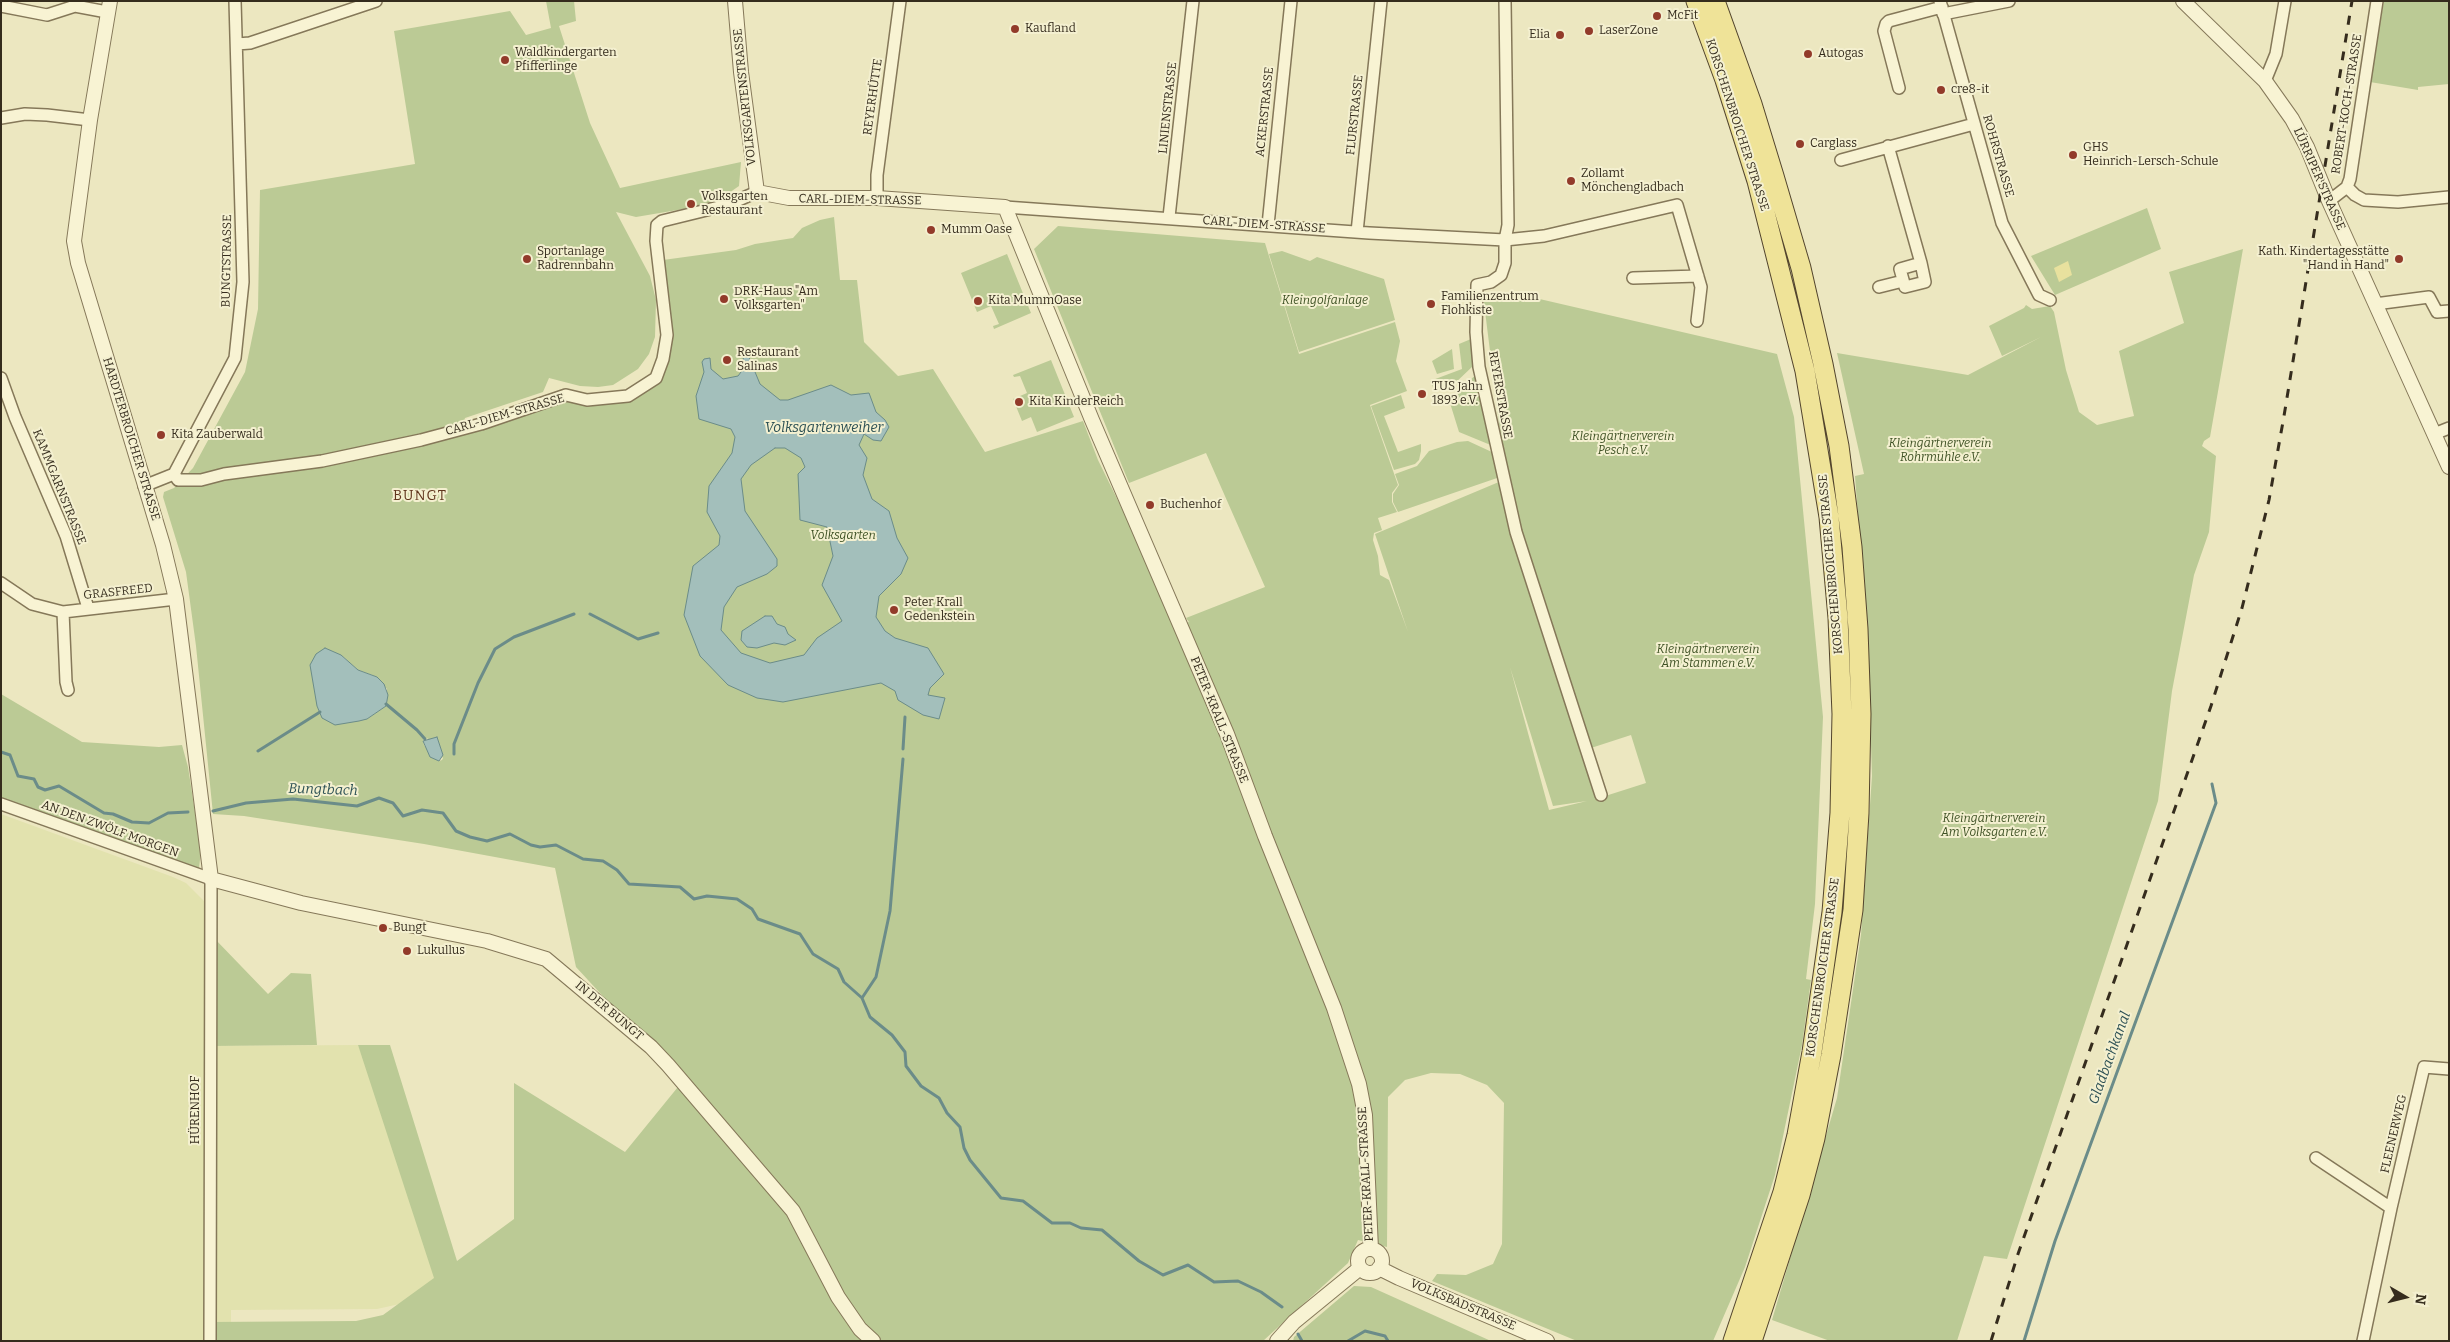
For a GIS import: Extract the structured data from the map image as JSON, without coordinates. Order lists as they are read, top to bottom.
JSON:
{
  "streets": {
    "main road": ["KORSCHENBROICHER STRASSE"],
    "street": [
      "VOLKSGARTENSTRASSE",
      "REYERHÜTTE",
      "ROBERT-KOCH-STRASSE",
      "LINIENSTRASSE",
      "ACKERSTRASSE",
      "FLURSTRASSE",
      "ROHRSTRASSE",
      "LÜRRIPER STRASSE",
      "CARL-DIEM-STRASSE",
      "BUNGTSTRASSE",
      "REYERSTRASSE",
      "HARDTERBROICHER STRASSE",
      "KAMMGARNSTRASSE",
      "GRASFREED",
      "PETER-KRALL-STRASSE",
      "AN DEN ZWÖLF MORGEN",
      "IN DER BUNGT",
      "HÜRENHOF",
      "FLEENERWEG",
      "VOLKSBADSTRASSE"
    ]
  },
  "crossings": [
    ["VOLKSGARTENSTRASSE", "CARL-DIEM-STRASSE"],
    ["REYERHÜTTE", "CARL-DIEM-STRASSE"],
    ["ROBERT-KOCH-STRASSE", "LÜRRIPER STRASSE"],
    ["LINIENSTRASSE", "CARL-DIEM-STRASSE"],
    ["ACKERSTRASSE", "CARL-DIEM-STRASSE"],
    ["FLURSTRASSE", "CARL-DIEM-STRASSE"],
    ["CARL-DIEM-STRASSE", "BUNGTSTRASSE"],
    ["CARL-DIEM-STRASSE", "REYERSTRASSE"],
    ["CARL-DIEM-STRASSE", "PETER-KRALL-STRASSE"],
    ["HARDTERBROICHER STRASSE", "GRASFREED"],
    ["HARDTERBROICHER STRASSE", "AN DEN ZWÖLF MORGEN"],
    ["HARDTERBROICHER STRASSE", "IN DER BUNGT"],
    ["HARDTERBROICHER STRASSE", "HÜRENHOF"],
    ["KAMMGARNSTRASSE", "GRASFREED"],
    ["PETER-KRALL-STRASSE", "VOLKSBADSTRASSE"],
    ["AN DEN ZWÖLF MORGEN", "IN DER BUNGT"],
    ["AN DEN ZWÖLF MORGEN", "HÜRENHOF"],
    ["IN DER BUNGT", "HÜRENHOF"]
  ],
  "districts": ["BUNGT"],
  "water": ["Volksgartenweiher", "Bungtbach", "Gladbachkanal"],
  "parks": [
    "Kleingolfanlage",
    "Kleingärtnerverein Pesch e.V.",
    "Kleingärtnerverein Rohrmühle e.V.",
    "Volksgarten",
    "Kleingärtnerverein Am Stammen e.V.",
    "Kleingärtnerverein Am Volksgarten e.V."
  ],
  "places": [
    "McFit",
    "Kaufland",
    "LaserZone",
    "Elia",
    "Autogas",
    "Waldkindergarten Pfifferlinge",
    "cre8-it",
    "Carglass",
    "GHS Heinrich-Lersch-Schule",
    "Zollamt Mönchengladbach",
    "Volksgarten Restaurant",
    "Mumm Oase",
    "Sportanlage Radrennbahn",
    "Kath. Kindertagesstätte \"Hand in Hand\"",
    "DRK-Haus \"Am Volksgarten\"",
    "Kita MummOase",
    "Familienzentrum Flohkiste",
    "Restaurant Salinas",
    "TUS Jahn 1893 e.V.",
    "Kita KinderReich",
    "Kita Zauberwald",
    "Buchenhof",
    "Peter Krall Gedenkstein",
    "Bungt",
    "Lukullus"
  ],
  "north": "right"
}
